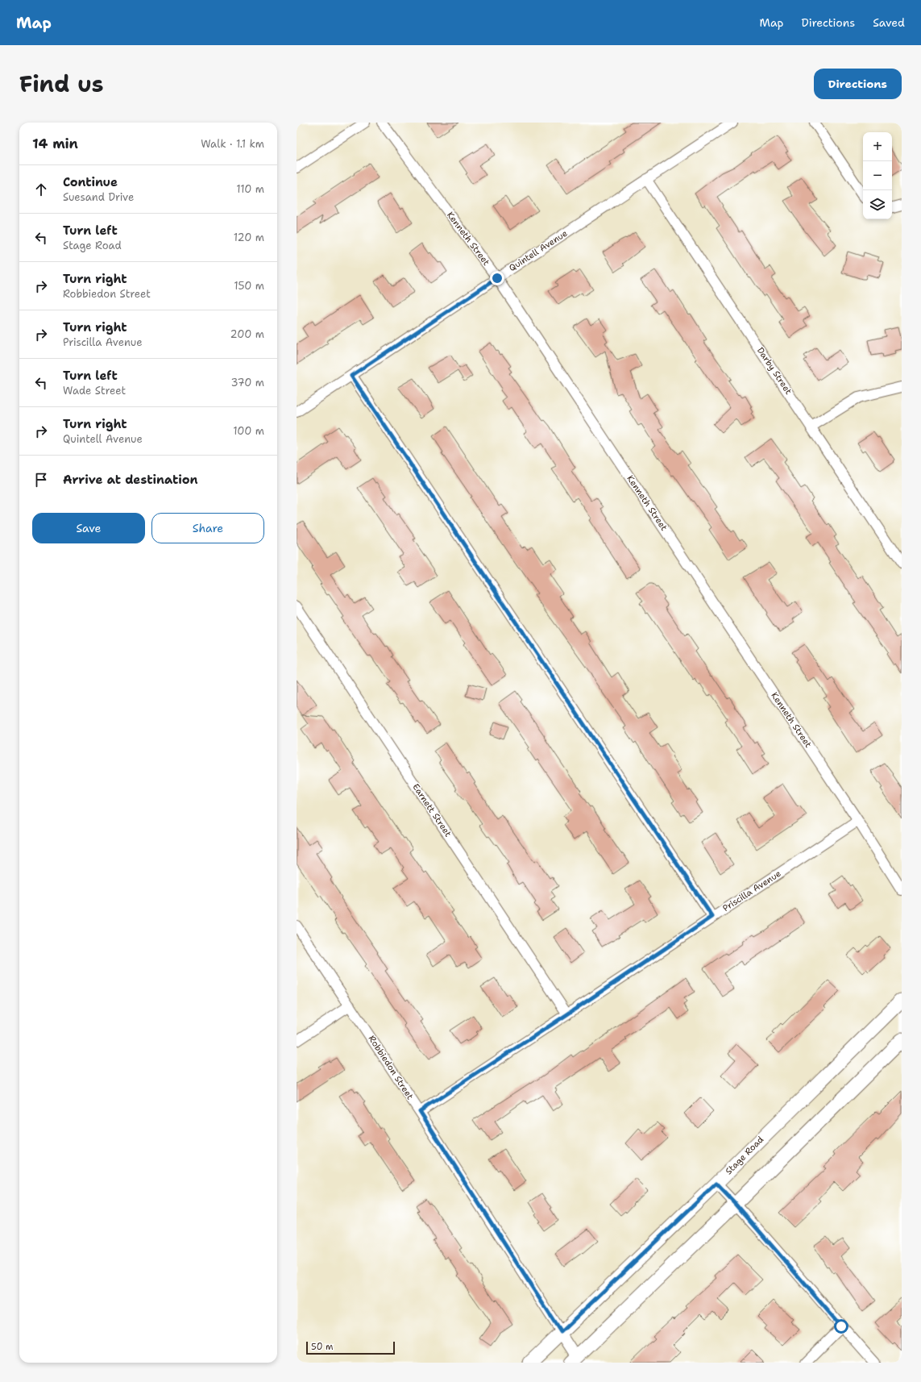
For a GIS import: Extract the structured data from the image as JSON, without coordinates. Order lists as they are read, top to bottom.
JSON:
{
  "streets": {
    "main road": ["Stage Road"],
    "street": [
      "Kenneth Street",
      "Quintell Avenue",
      "Darby Street",
      "Earnett Street",
      "Priscilla Avenue",
      "Robbiedon Street"
    ]
  },
  "crossings": [
    ["Kenneth Street", "Quintell Avenue"],
    ["Kenneth Street", "Priscilla Avenue"],
    ["Quintell Avenue", "Darby Street"],
    ["Earnett Street", "Priscilla Avenue"],
    ["Priscilla Avenue", "Robbiedon Street"],
    ["Robbiedon Street", "Stage Road"]
  ],
  "scale_bar": "50 m",
  "page": {
    "header": "Map",
    "nav": ["Map", "Directions", "Saved"],
    "title": "Find us",
    "buttons": [
      "Directions",
      ["Save", "Share"]
    ],
    "heading": ["14 min", "Walk · 1.1 km"],
    "map_buttons": ["+", "−"],
    "list": [
      ["Continue", "Suesand Drive", "110 m"],
      ["Turn left", "Stage Road", "120 m"],
      ["Turn right", "Robbiedon Street", "150 m"],
      ["Turn right", "Priscilla Avenue", "200 m"],
      ["Turn left", "Wade Street", "370 m"],
      ["Turn right", "Quintell Avenue", "100 m"],
      "Arrive at destination"
    ],
    "scale": "50 m"
  }
}
